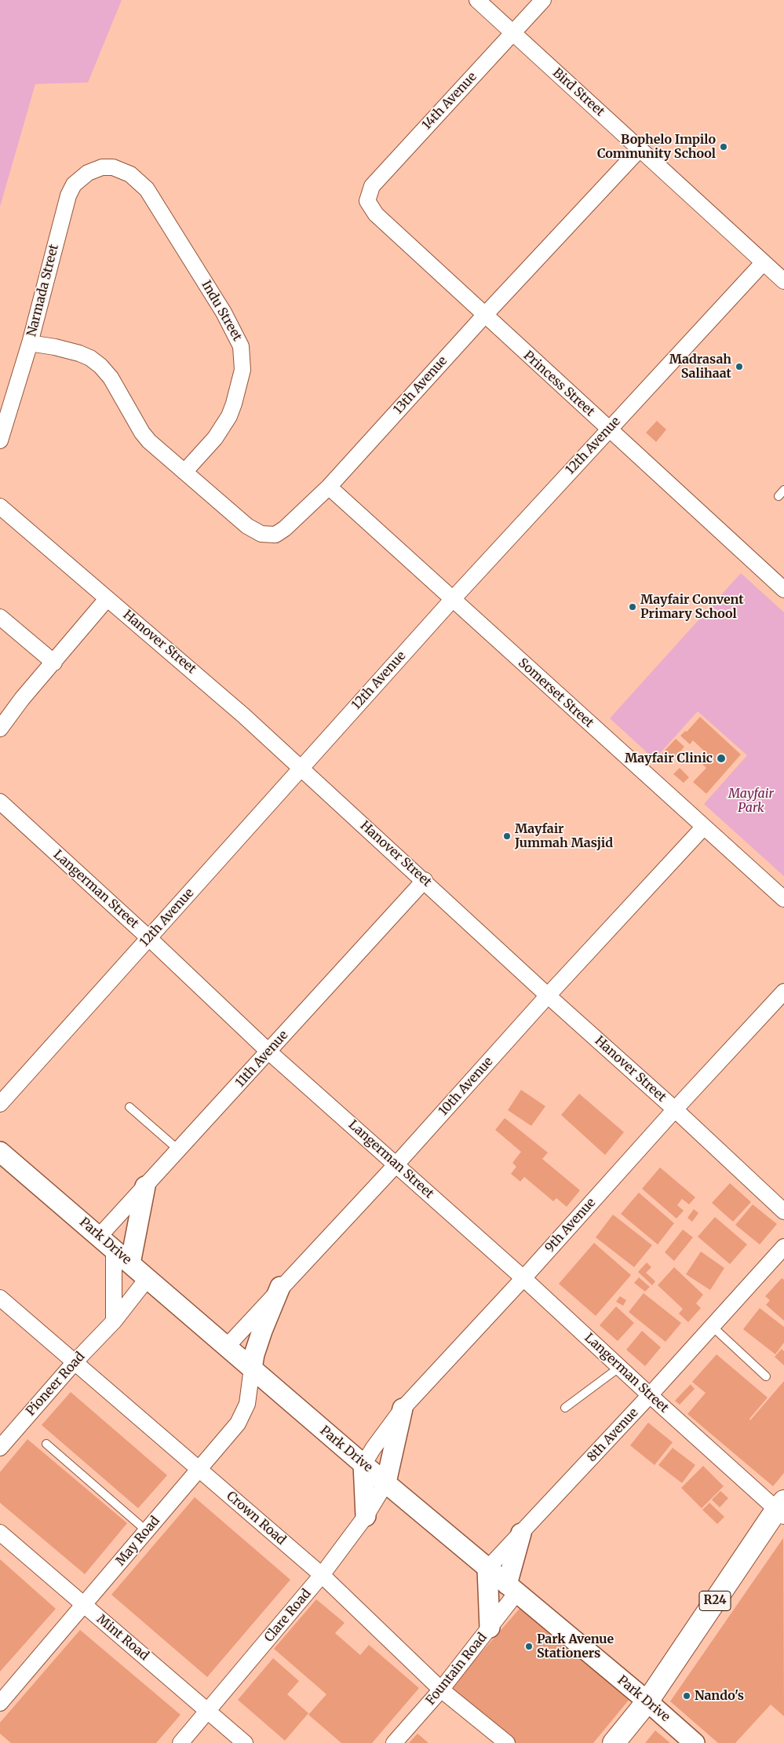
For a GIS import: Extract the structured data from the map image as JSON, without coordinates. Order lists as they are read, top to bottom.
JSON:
{
  "streets": {
    "main road": ["R24"],
    "street": [
      "Bird Street",
      "14th Avenue",
      "Narmada Street",
      "Indu Street",
      "Princess Street",
      "13th Avenue",
      "12th Avenue",
      "Hanover Street",
      "Somerset Street",
      "Langerman Street",
      "11th Avenue",
      "10th Avenue",
      "9th Avenue",
      "Park Drive",
      "Pioneer Road",
      "8th Avenue",
      "Crown Road",
      "May Road",
      "Clare Road",
      "Mint Road",
      "Fountain Road"
    ]
  },
  "crossings": [
    ["Bird Street", "14th Avenue"],
    ["Bird Street", "13th Avenue"],
    ["Bird Street", "12th Avenue"],
    ["14th Avenue", "Princess Street"],
    ["Narmada Street", "Indu Street"],
    ["Narmada Street", "13th Avenue"],
    ["Indu Street", "13th Avenue"],
    ["Princess Street", "13th Avenue"],
    ["Princess Street", "12th Avenue"],
    ["13th Avenue", "Somerset Street"],
    ["12th Avenue", "Hanover Street"],
    ["12th Avenue", "Somerset Street"],
    ["12th Avenue", "Langerman Street"],
    ["Hanover Street", "11th Avenue"],
    ["Hanover Street", "10th Avenue"],
    ["Hanover Street", "9th Avenue"],
    ["Somerset Street", "10th Avenue"],
    ["Langerman Street", "11th Avenue"],
    ["Langerman Street", "10th Avenue"],
    ["Langerman Street", "9th Avenue"],
    ["Langerman Street", "8th Avenue"],
    ["Langerman Street", "R24"],
    ["11th Avenue", "Park Drive"],
    ["10th Avenue", "Park Drive"],
    ["9th Avenue", "Park Drive"],
    ["Park Drive", "Pioneer Road"],
    ["Park Drive", "8th Avenue"],
    ["Park Drive", "May Road"],
    ["Park Drive", "R24"],
    ["Park Drive", "Clare Road"],
    ["Park Drive", "Fountain Road"],
    ["Pioneer Road", "Crown Road"],
    ["Crown Road", "May Road"],
    ["Crown Road", "Clare Road"],
    ["Crown Road", "Fountain Road"],
    ["May Road", "Mint Road"],
    ["Clare Road", "Mint Road"]
  ],
  "parks": ["Mayfair Park"],
  "places": [
    "Bophelo Impilo Community School",
    "Madrasah Salihaat",
    "Mayfair Convent Primary School",
    "Mayfair Clinic",
    "Mayfair Jummah Masjid",
    "Park Avenue Stationers",
    "Nando's"
  ]
}
